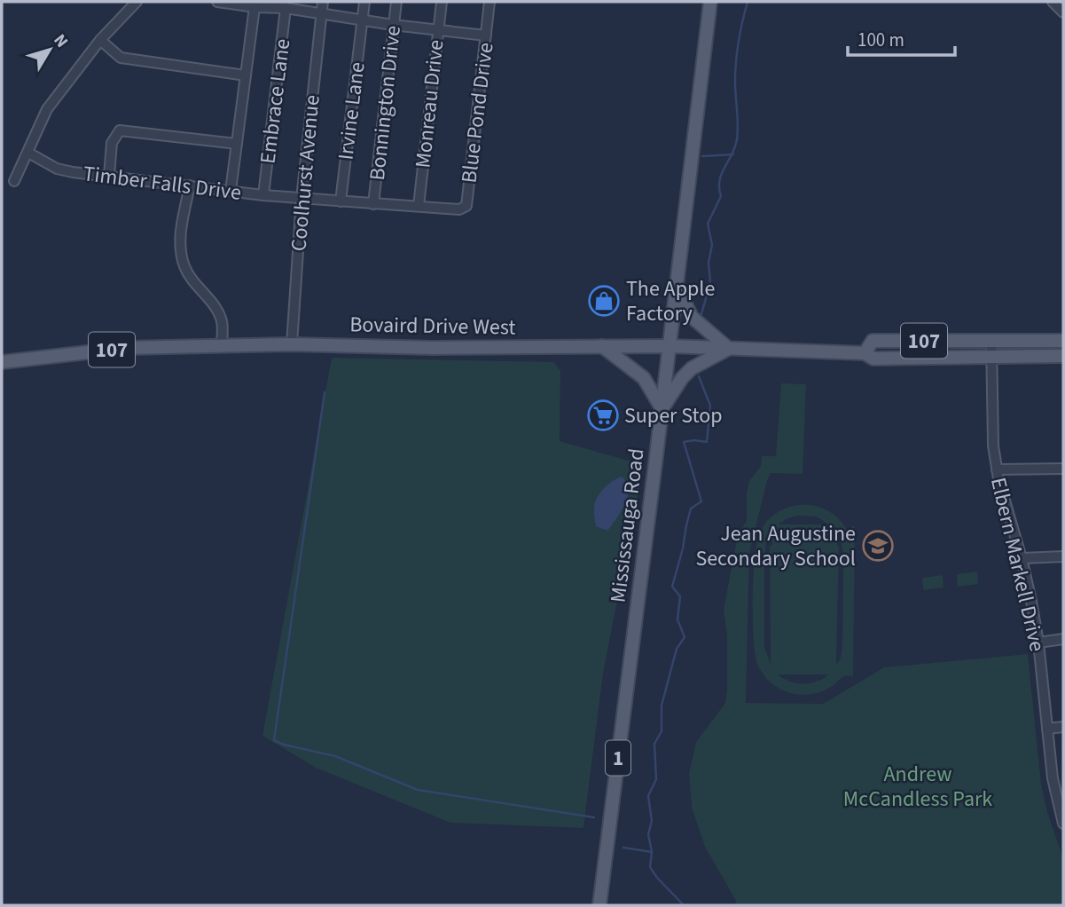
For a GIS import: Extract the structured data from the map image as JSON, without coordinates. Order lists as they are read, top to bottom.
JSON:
{
  "streets": {
    "main road": [
      "Bovaird Drive West",
      "107",
      "Mississauga Road",
      "1"
    ],
    "street": [
      "Embrace Lane",
      "Bonnington Drive",
      "Monreau Drive",
      "Irvine Lane",
      "Blue Pond Drive",
      "Coolhurst Avenue",
      "Timber Falls Drive",
      "Elbern Markell Drive"
    ]
  },
  "crossings": [
    ["Embrace Lane", "Timber Falls Drive"],
    ["Bonnington Drive", "Blue Pond Drive"],
    ["Monreau Drive", "Blue Pond Drive"],
    ["Irvine Lane", "Blue Pond Drive"],
    ["Blue Pond Drive", "Coolhurst Avenue"],
    ["Blue Pond Drive", "Timber Falls Drive"],
    ["Coolhurst Avenue", "Timber Falls Drive"],
    ["Coolhurst Avenue", "Bovaird Drive West"],
    ["Bovaird Drive West", "Mississauga Road"],
    ["Bovaird Drive West", "Elbern Markell Drive"]
  ],
  "parks": ["Andrew McCandless Park"],
  "places": {
    "shop": ["The Apple Factory"],
    "supermarket": ["Super Stop"],
    "school or university": ["Jean Augustine Secondary School"]
  },
  "scale_bar": "100 m",
  "north": "top right"
}
